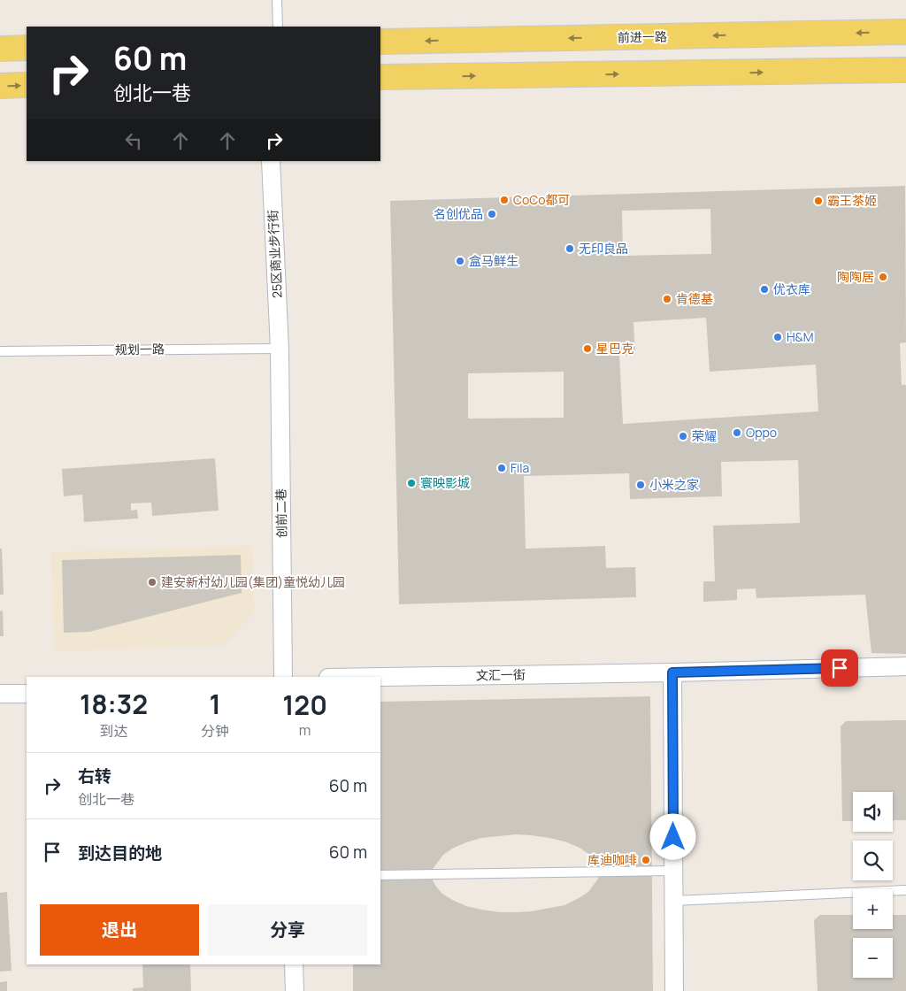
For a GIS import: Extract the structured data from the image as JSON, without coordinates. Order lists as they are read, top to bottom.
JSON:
{
  "streets": {
    "main road": ["前进一路"],
    "street": ["25区商业步行街", "创前二巷", "文汇一街"],
    "lane": ["规划一路"]
  },
  "crossings": [
    ["25区商业步行街", "规划一路"],
    ["25区商业步行街", "创前二巷"],
    ["规划一路", "创前二巷"]
  ],
  "places": [
    "CoCo都可",
    "霸王茶姬",
    "名创优品",
    "无印良品",
    "盒马鲜生",
    "陶陶居",
    "优衣库",
    "肯德基",
    "H&M",
    "星巴克",
    "Oppo",
    "荣耀",
    "Fila",
    "寰映影城",
    "小米之家",
    "建安新村幼儿园(集团)童悦幼儿园",
    "库迪咖啡"
  ],
  "page": {
    "turn": ["60 m", "创北一巷"],
    "eta": [
      "18:32",
      "到达",
      "1",
      "分钟",
      "120",
      "m"
    ],
    "list": [
      {
        "name": "右转",
        "note": "创北一巷",
        "value": "60 m"
      },
      {
        "name": "到达目的地",
        "value": "60 m"
      }
    ],
    "map_buttons": ["+", "−"],
    "buttons": ["退出", "分享"]
  }
}
